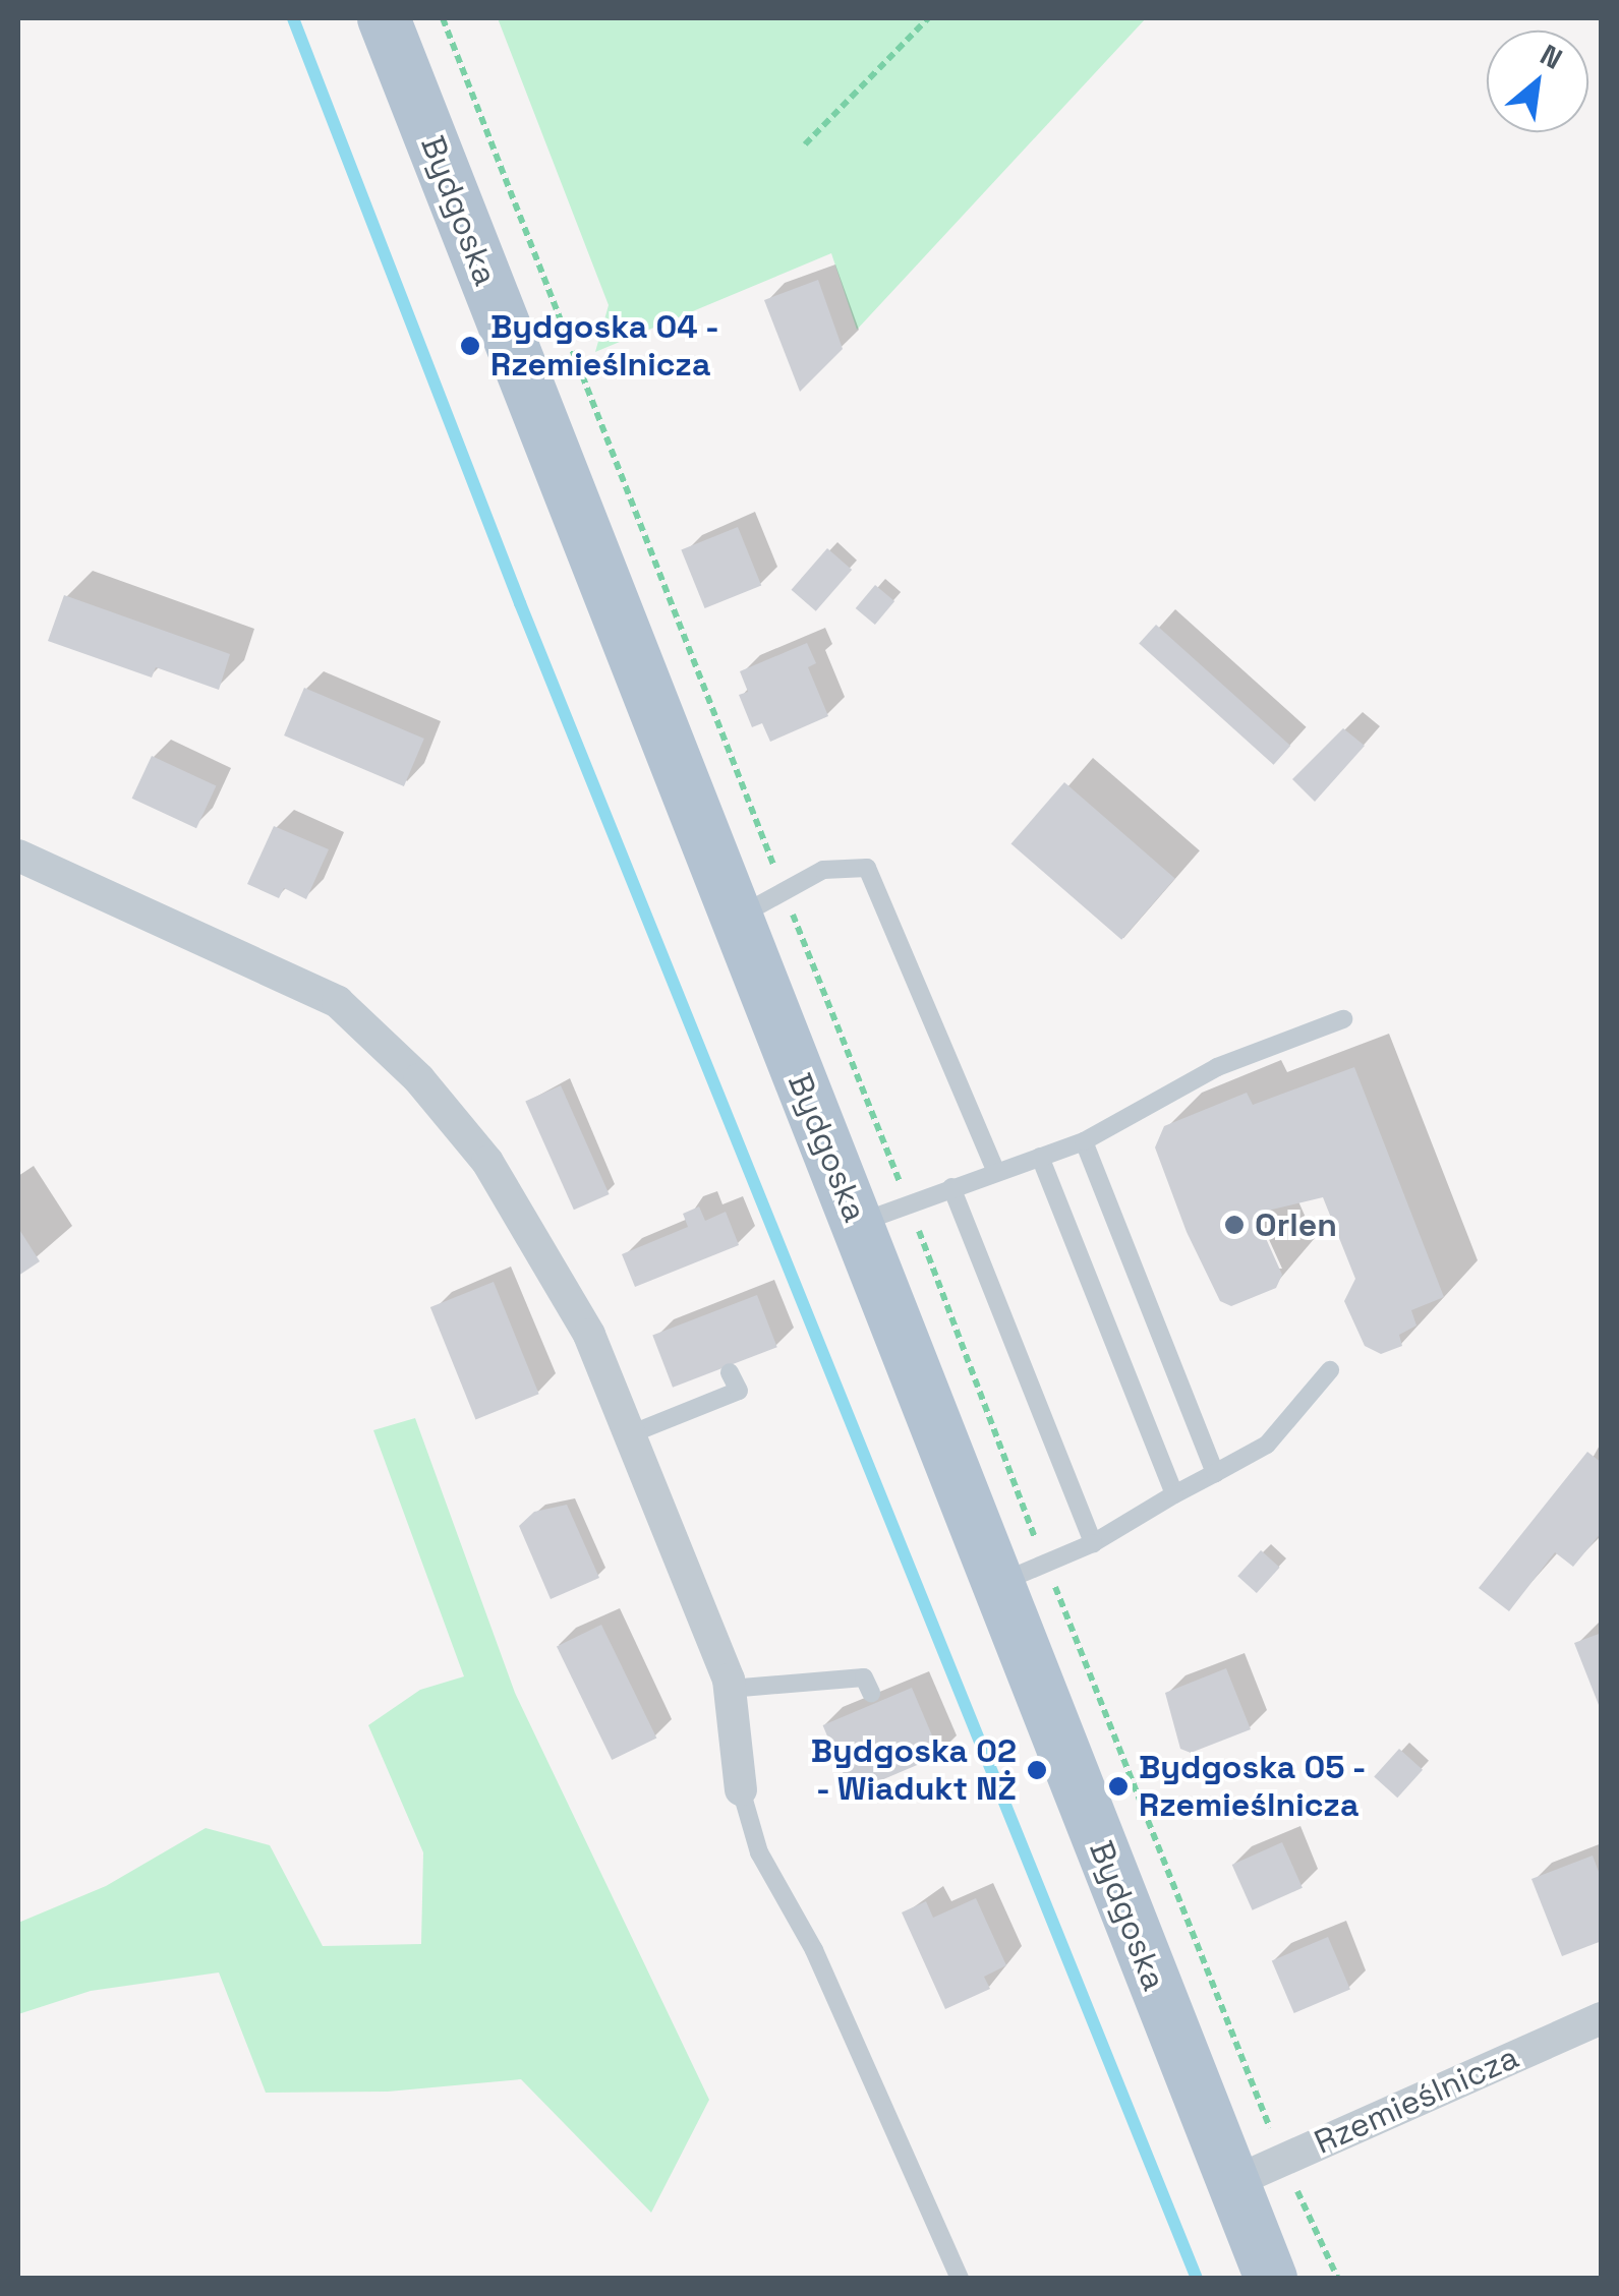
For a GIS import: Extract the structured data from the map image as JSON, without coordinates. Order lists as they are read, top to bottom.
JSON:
{
  "streets": {
    "main road": ["Bydgoska"],
    "street": ["Rzemieślnicza"]
  },
  "crossings": [
    ["Bydgoska", "Rzemieślnicza"]
  ],
  "places": [
    "Bydgoska 04 - Rzemieślnicza",
    "Orlen",
    "Bydgoska 02 - Wiadukt NŻ",
    "Bydgoska 05 - Rzemieślnicza"
  ],
  "north": "top right"
}
